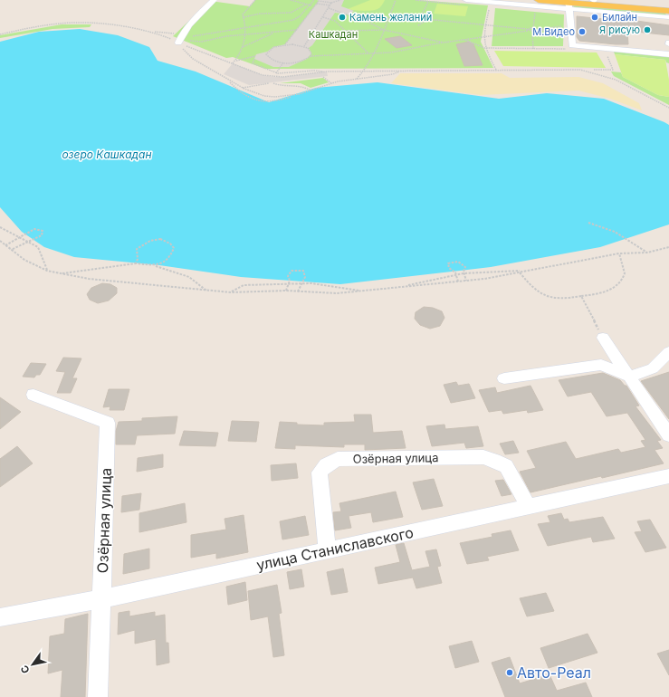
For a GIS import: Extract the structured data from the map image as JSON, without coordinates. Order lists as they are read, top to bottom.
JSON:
{
  "streets": {
    "street": ["Озёрная улица", "улица Станиславского"]
  },
  "crossings": [
    ["Озёрная улица", "улица Станиславского"]
  ],
  "water": ["озеро Кашкадан"],
  "parks": ["Кашкадан"],
  "places": [
    "Камень желаний",
    "Билайн",
    "Я рисую",
    "М.Видео",
    "Авто-Реал"
  ],
  "north": "bottom left"
}
